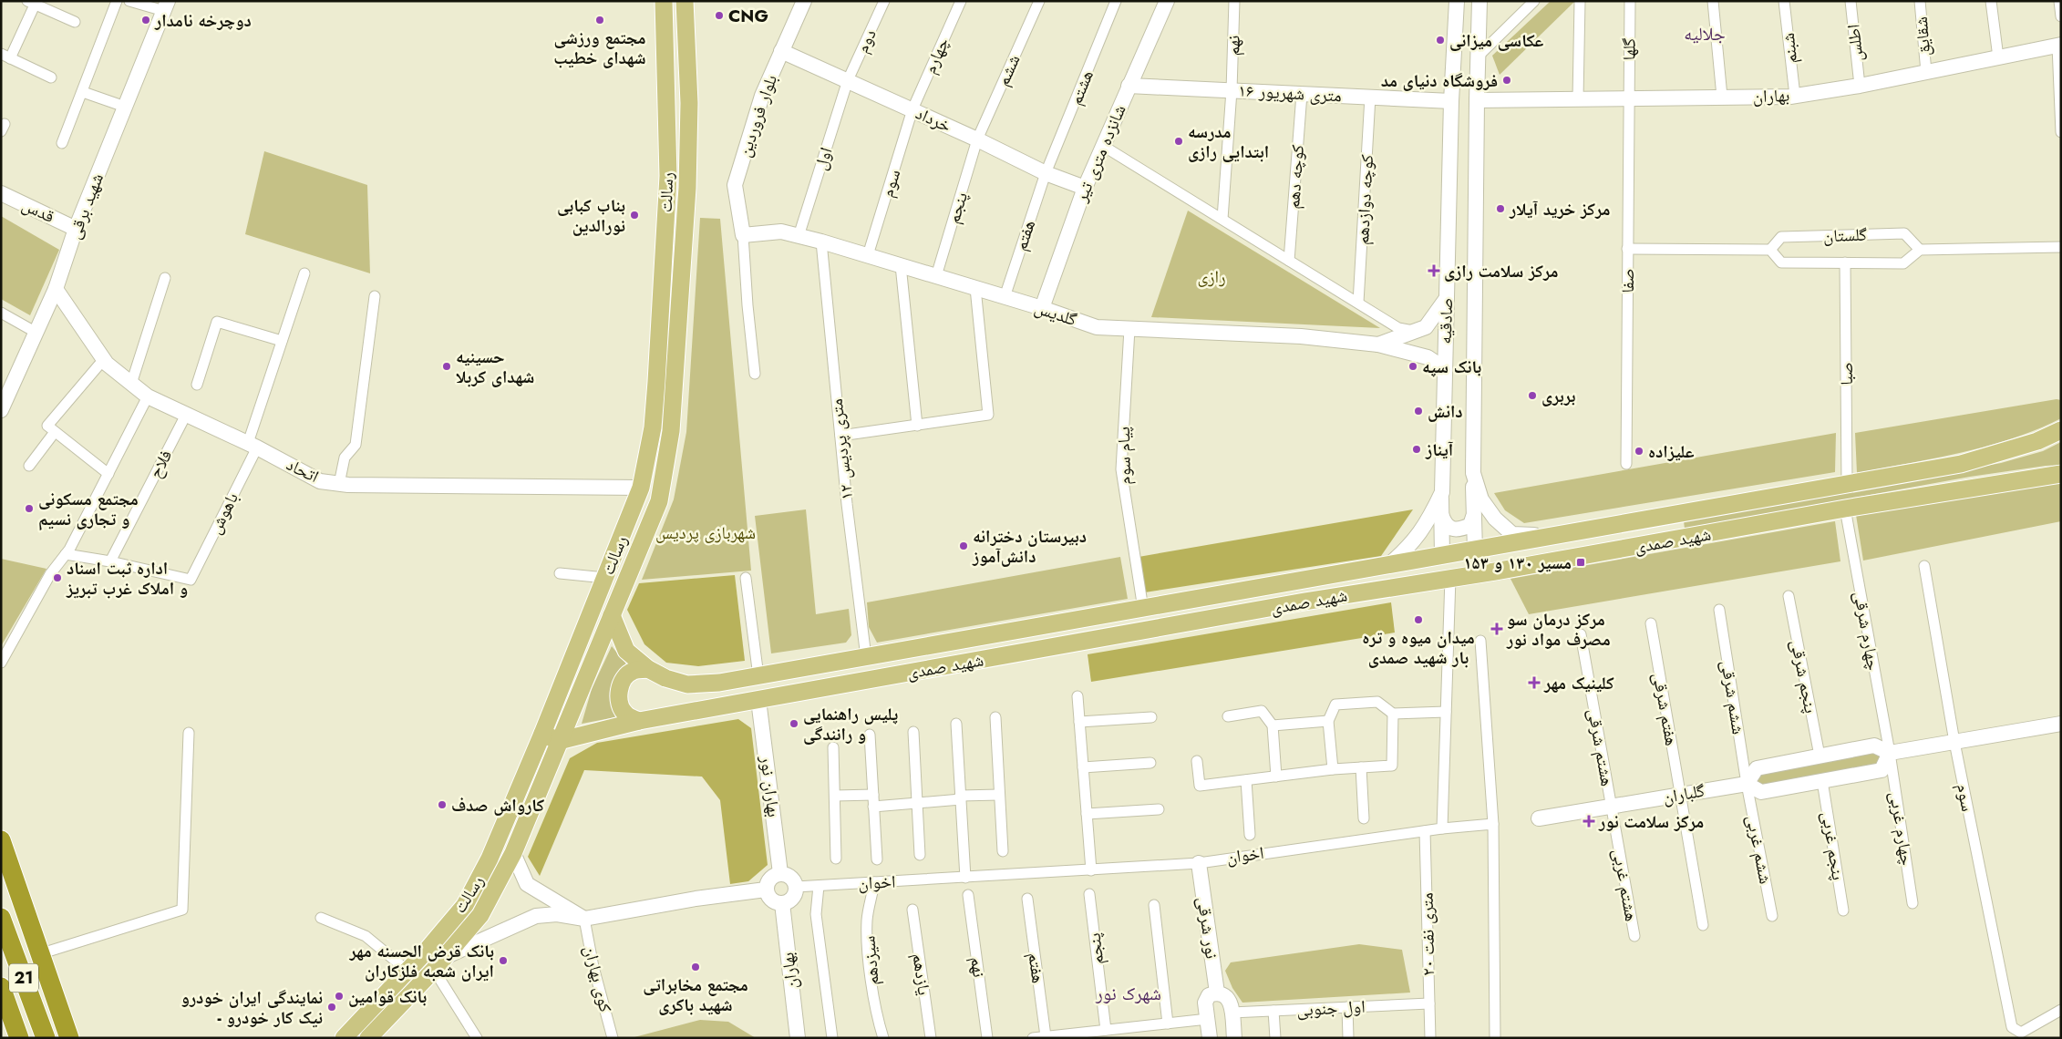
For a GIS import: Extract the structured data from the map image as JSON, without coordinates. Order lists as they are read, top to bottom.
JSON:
{
  "streets": {
    "highway": ["21"],
    "main road": ["رسالت", "شهید صمدی"],
    "street": [
      "شقایق",
      "دوم",
      "اطلس",
      "نهم",
      "شبنم",
      "گلها",
      "چهارم",
      "ششم",
      "هشتم",
      "۱۶ متری شهریور",
      "بهاران",
      "بلوار فروردین",
      "خرداد",
      "شانزده متری تیر",
      "اول",
      "کوچه دهم",
      "سوم",
      "کوچه دوازدهم",
      "شهید برقی",
      "پنجم",
      "قدس",
      "هفتم",
      "گلستان",
      "صفا",
      "گلدیس",
      "صادقیه",
      "صبا",
      "۱۲ متری پردیس",
      "پیام سوم",
      "فلاح",
      "اتحاد",
      "باهوش",
      "چهارم شرقی",
      "پنجم شرقی",
      "ششم شرقی",
      "هفتم شرقی",
      "هشتم شرقی",
      "بهاران نور",
      "گلباران",
      "چهارم غربی",
      "پنجم غربی",
      "ششم غربی",
      "اخوان",
      "هشتم غربی",
      "نور شرقی",
      "۲۰ متری نفت",
      "سیزدهم",
      "یازدهم",
      "کوی بهاران",
      "اول جنوبی"
    ]
  },
  "crossings": [
    ["شقایق", "بهاران"],
    ["دوم", "خرداد"],
    ["دوم", "اول"],
    ["اطلس", "بهاران"],
    ["نهم", "۱۶ متری شهریور"],
    ["شبنم", "بهاران"],
    ["گلها", "بهاران"],
    ["گلها", "صفا"],
    ["چهارم", "خرداد"],
    ["چهارم", "سوم"],
    ["ششم", "خرداد"],
    ["ششم", "پنجم"],
    ["هشتم", "خرداد"],
    ["هشتم", "هفتم"],
    ["۱۶ متری شهریور", "شانزده متری تیر"],
    ["۱۶ متری شهریور", "کوچه دهم"],
    ["۱۶ متری شهریور", "کوچه دوازدهم"],
    ["۱۶ متری شهریور", "صادقیه"],
    ["بهاران", "صفا"],
    ["بهاران", "صادقیه"],
    ["بهاران", "بهاران نور"],
    ["بهاران", "اخوان"],
    ["بلوار فروردین", "خرداد"],
    ["بلوار فروردین", "گلدیس"],
    ["خرداد", "شانزده متری تیر"],
    ["خرداد", "اول"],
    ["خرداد", "سوم"],
    ["خرداد", "پنجم"],
    ["خرداد", "هفتم"],
    ["شانزده متری تیر", "گلدیس"],
    ["اول", "گلدیس"],
    ["سوم", "گلدیس"],
    ["رسالت", "اتحاد"],
    ["رسالت", "شهید صمدی"],
    ["شهید برقی", "قدس"],
    ["شهید برقی", "اتحاد"],
    ["پنجم", "گلدیس"],
    ["هفتم", "گلدیس"],
    ["گلستان", "صبا"],
    ["گلدیس", "صادقیه"],
    ["گلدیس", "۱۲ متری پردیس"],
    ["گلدیس", "پیام سوم"],
    ["صادقیه", "شهید صمدی"],
    ["صبا", "شهید صمدی"],
    ["۱۲ متری پردیس", "شهید صمدی"],
    ["پیام سوم", "شهید صمدی"],
    ["فلاح", "اتحاد"],
    ["فلاح", "باهوش"],
    ["اتحاد", "باهوش"],
    ["شهید صمدی", "چهارم شرقی"],
    ["شهید صمدی", "بهاران نور"],
    ["چهارم شرقی", "چهارم غربی"],
    ["ششم شرقی", "گلباران"],
    ["ششم شرقی", "ششم غربی"],
    ["هفتم شرقی", "گلباران"],
    ["هشتم شرقی", "گلباران"],
    ["هشتم شرقی", "هشتم غربی"],
    ["بهاران نور", "اخوان"],
    ["گلباران", "ششم غربی"],
    ["گلباران", "هشتم غربی"],
    ["اخوان", "نور شرقی"],
    ["اخوان", "۲۰ متری نفت"],
    ["اخوان", "سیزدهم"],
    ["۲۰ متری نفت", "اول جنوبی"]
  ],
  "districts": ["جلالیه", "شهرک نور"],
  "parks": ["رازی", "شهربازی پردیس"],
  "places": {
    "other": [
      "CNG",
      "دوچرخه نامدار",
      "مجتمع ورزشی شهدای خطیب",
      "عکاسی میزانی",
      "فروشگاه دنیای مد",
      "مدرسه ابتدایی رازی",
      "مرکز خرید آیلار",
      "بناب کبابی نورالدین",
      "حسینیه شهدای کربلا",
      "بانک سپه",
      "بربری",
      "دانش",
      "آیناز",
      "علیزاده",
      "مجتمع مسکونى و تجارى نسیم",
      "دبیرستان دخترانه دانش‌آموز",
      "اداره ثبت اسناد و املاک غرب تبریز",
      "میدان میوه و تره بار شهید صمدی",
      "پلیس راهنمایی و رانندگی",
      "کارواش صدف",
      "بانک قرض الحسنه مهر ایران شعبه فلزکاران",
      "مجتمع مخابراتی شهید باکری",
      "بانک قوامین",
      "نمایندگی ایران خودرو - نیک کار خودرو"
    ],
    "health": [
      "مرکز سلامت رازی",
      "مرکز درمان سو مصرف مواد نور",
      "کلینیک مهر",
      "مرکز سلامت نور"
    ],
    "transit": ["مسیر ۱۳۰ و ۱۵۳"]
  }
}
